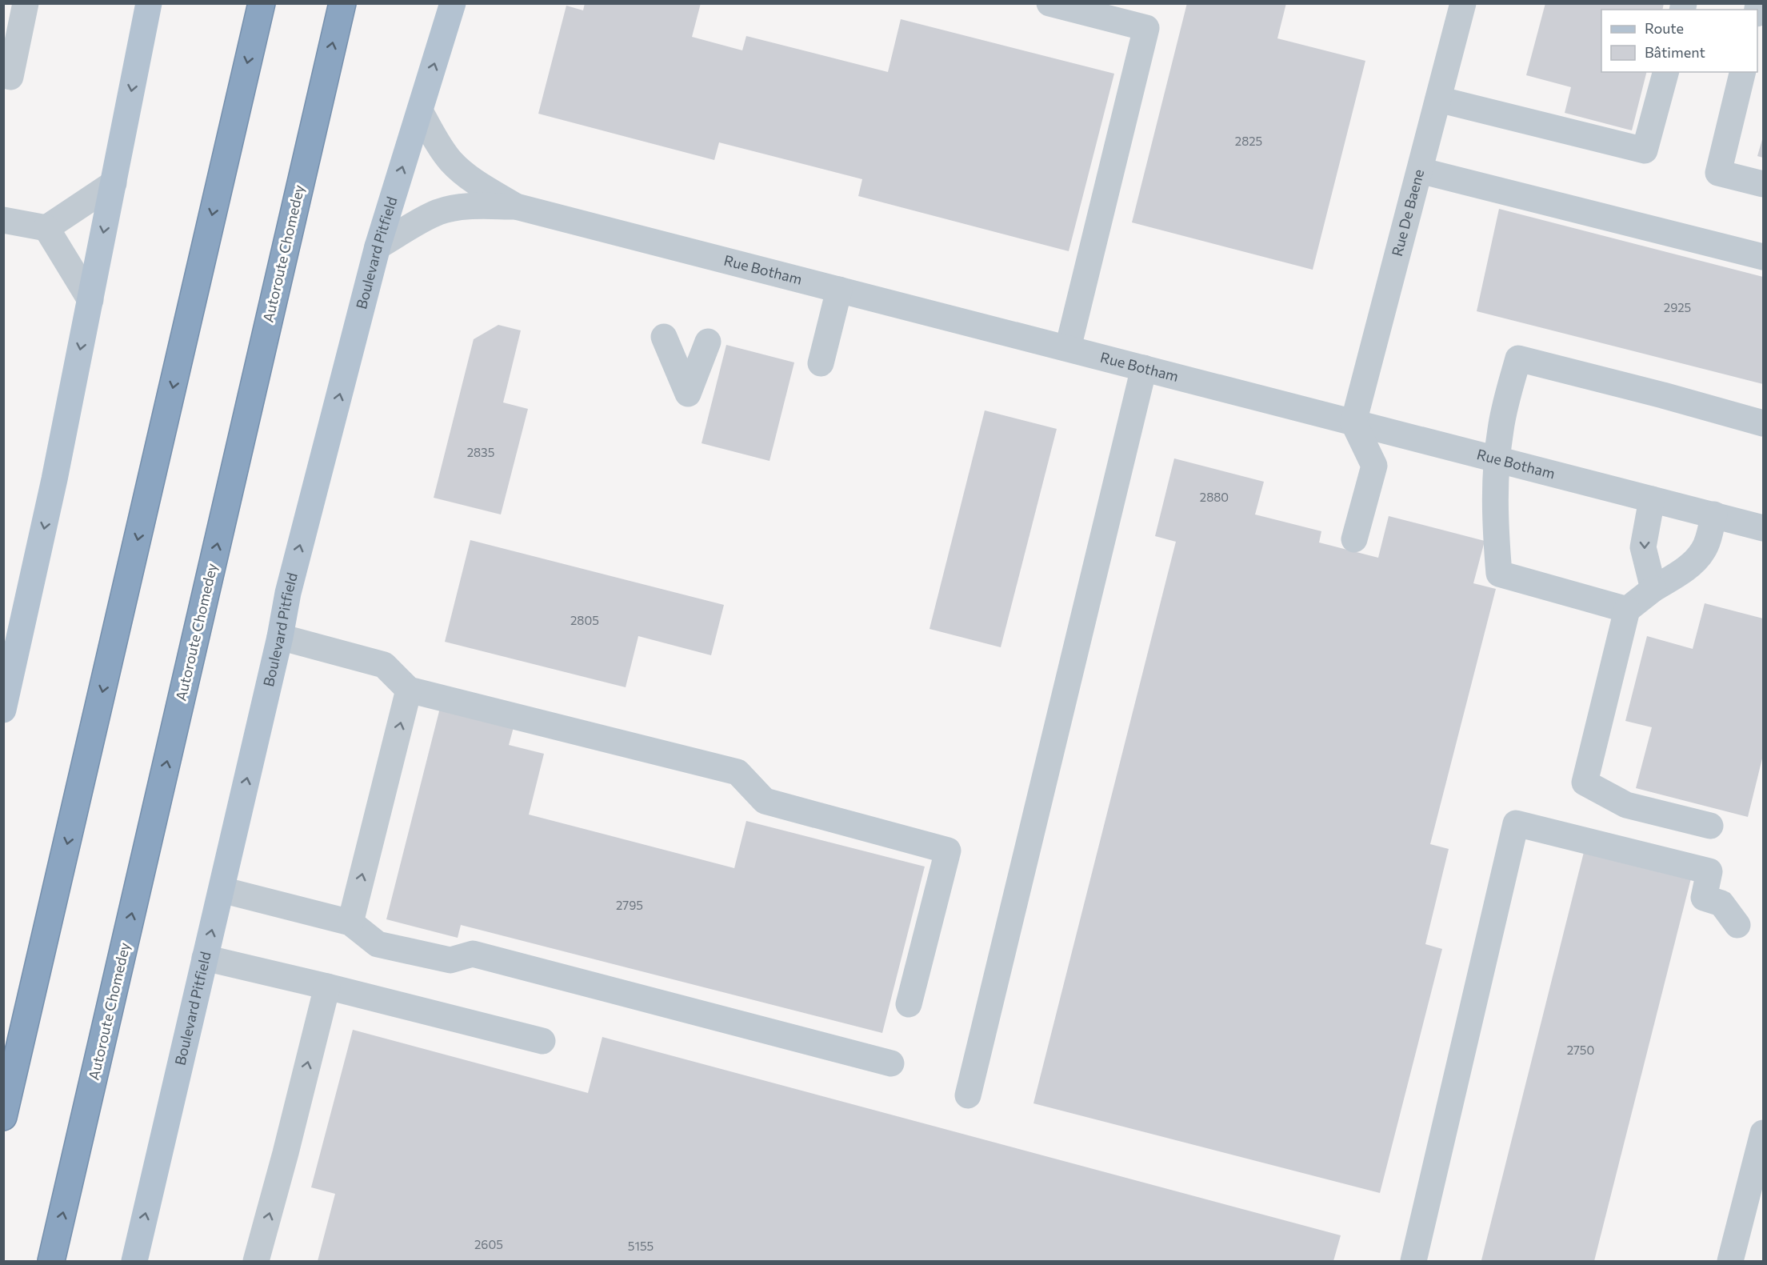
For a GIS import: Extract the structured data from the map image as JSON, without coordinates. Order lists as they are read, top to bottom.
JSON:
{
  "streets": {
    "highway": ["Autoroute Chomedey"],
    "main road": ["Boulevard Pitfield"],
    "street": ["Rue De Baene", "Rue Botham"]
  },
  "crossings": [
    ["Rue De Baene", "Rue Botham"],
    ["Boulevard Pitfield", "Rue Botham"]
  ],
  "one_way": ["Boulevard Pitfield"],
  "house_numbers": [
    "2825",
    "2925",
    "2835",
    "2880",
    "2805",
    "2795",
    "2750",
    "2605",
    "5155"
  ],
  "legend": ["Route", "Bâtiment"]
}
